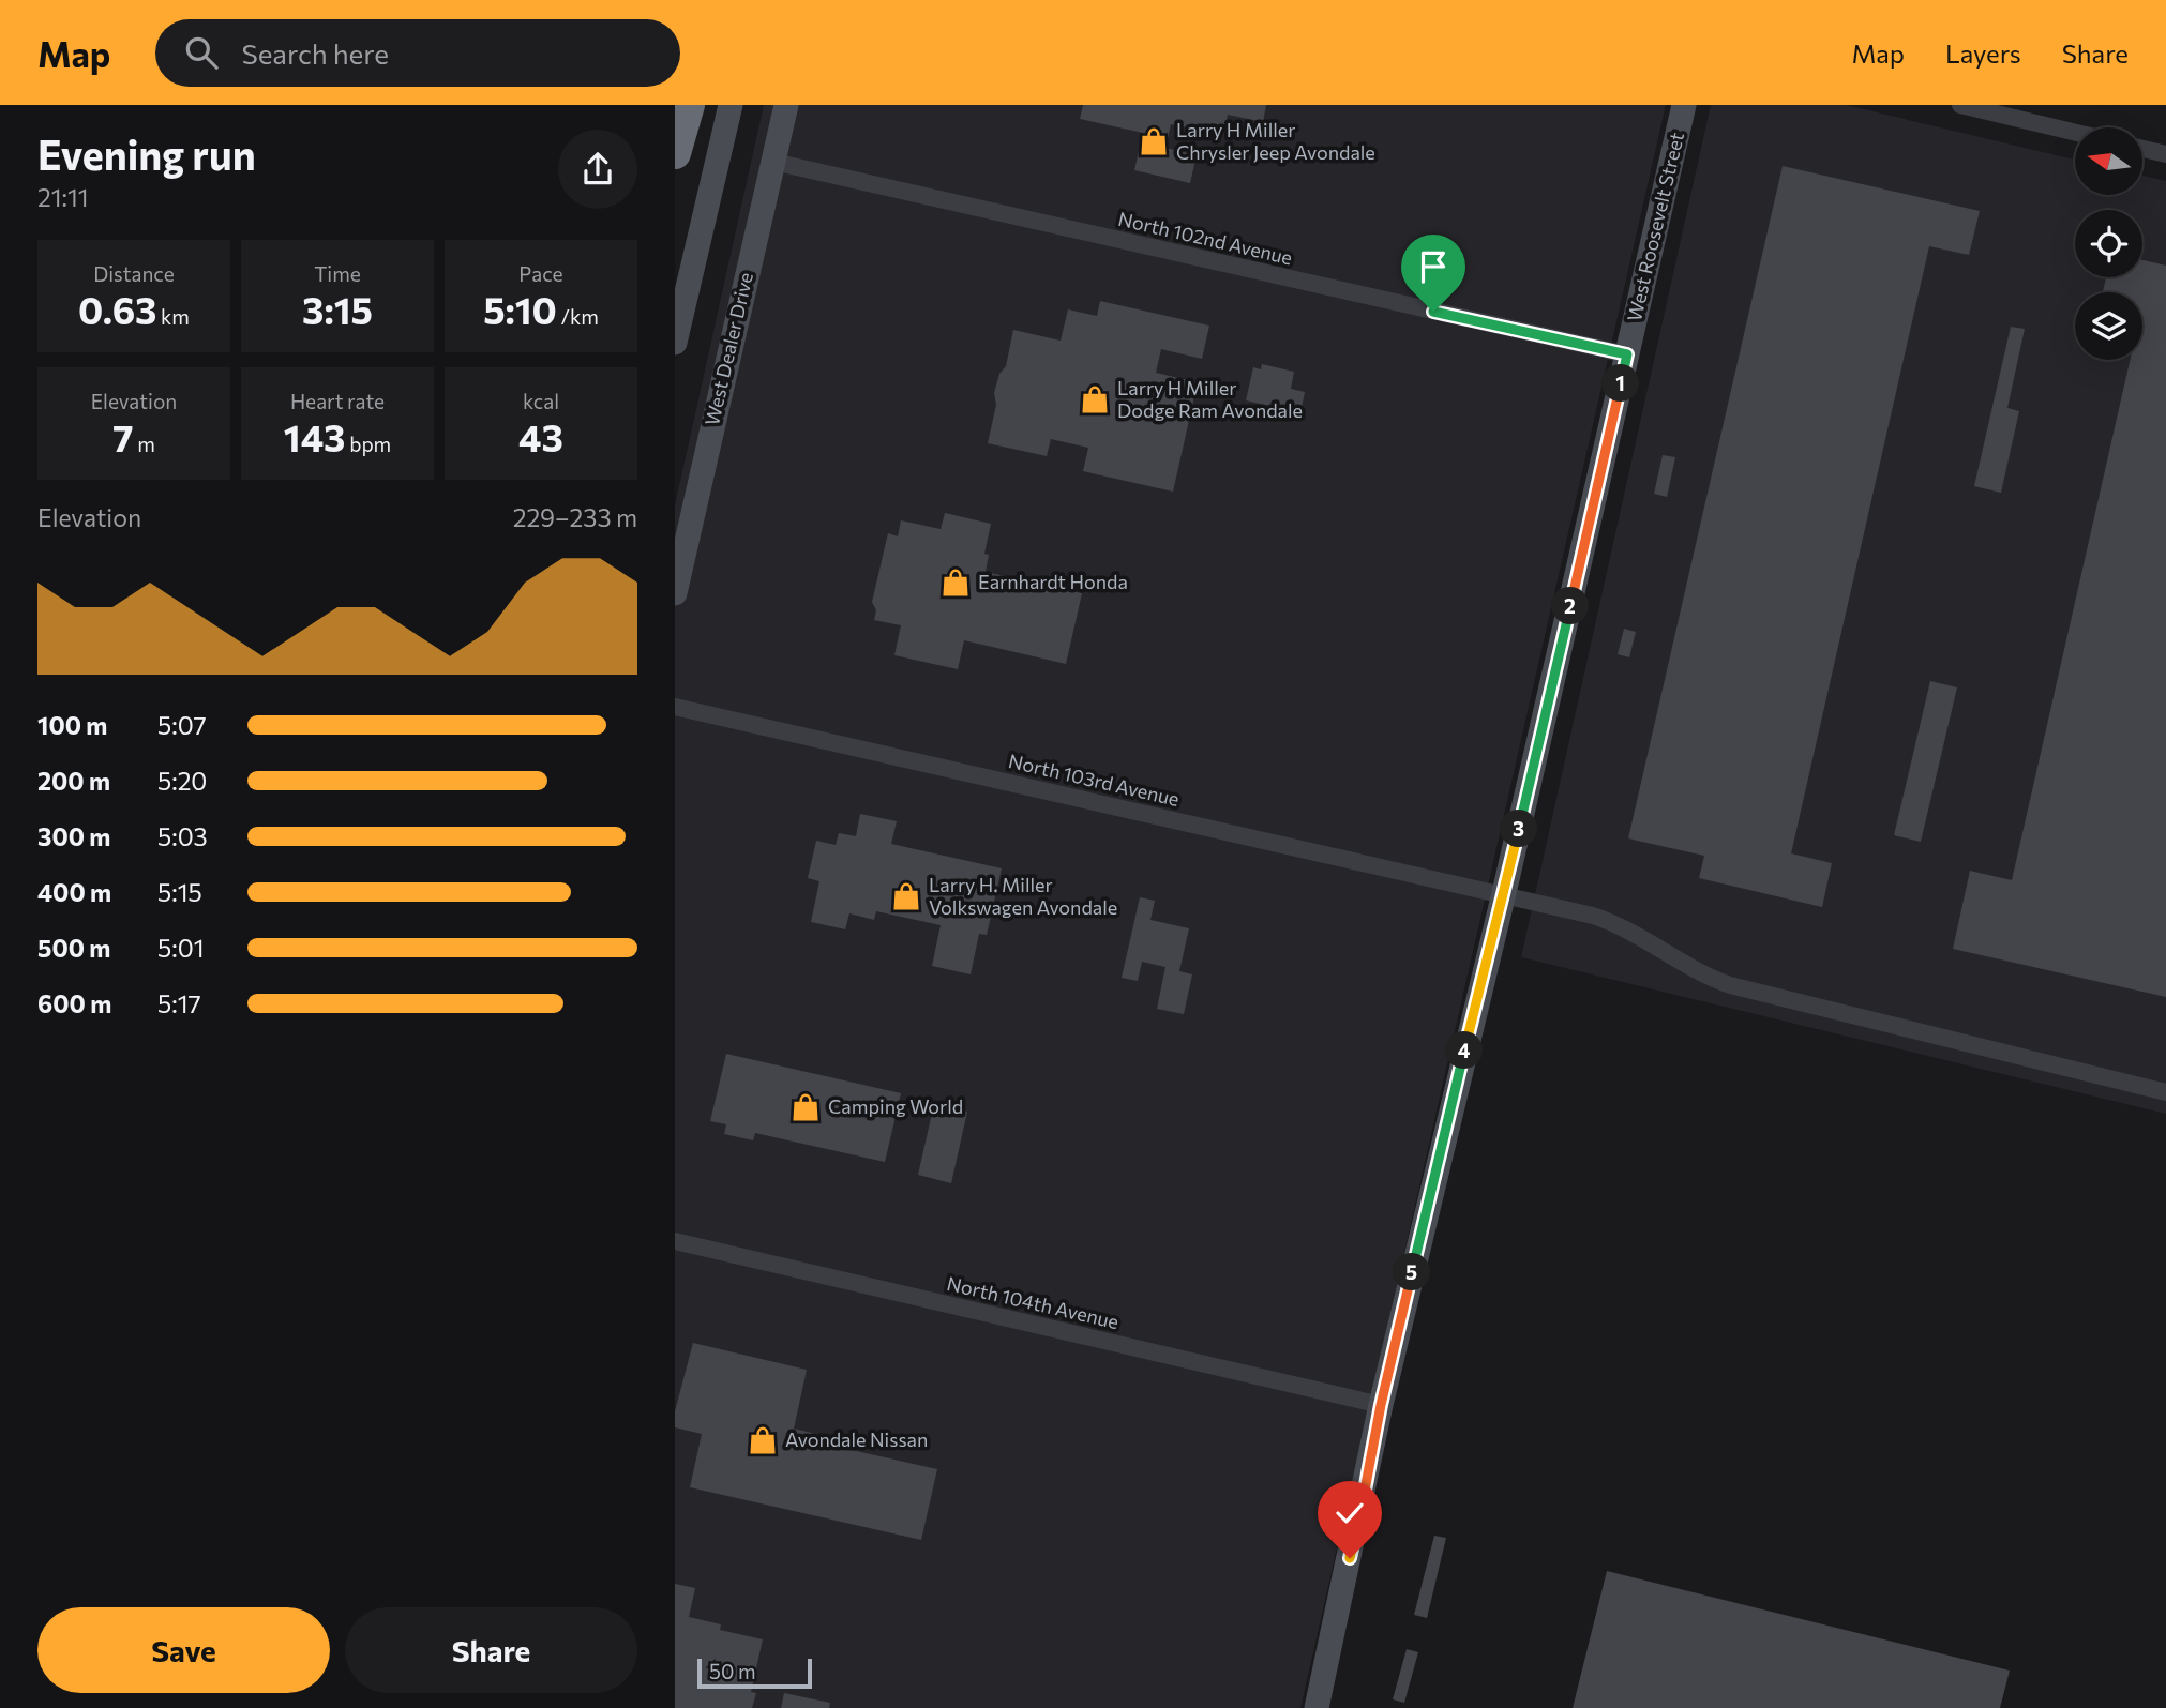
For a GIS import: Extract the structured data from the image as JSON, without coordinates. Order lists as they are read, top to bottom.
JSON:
{
  "streets": {
    "street": [
      "West Roosevelt Street",
      "North 102nd Avenue",
      "West Dealer Drive",
      "North 103rd Avenue",
      "North 104th Avenue"
    ]
  },
  "crossings": [
    ["West Roosevelt Street", "North 102nd Avenue"],
    ["West Roosevelt Street", "North 103rd Avenue"],
    ["West Roosevelt Street", "North 104th Avenue"],
    ["North 102nd Avenue", "West Dealer Drive"]
  ],
  "places": {
    "shop": [
      "Larry H Miller Chrysler Jeep Avondale",
      "Larry H Miller Dodge Ram Avondale",
      "Earnhardt Honda",
      "Larry H. Miller Volkswagen Avondale",
      "Camping World",
      "Avondale Nissan"
    ]
  },
  "scale_bar": "50 m",
  "north": "left",
  "page": {
    "header": "Map",
    "search": "Search here",
    "nav": ["Map", "Layers", "Share"],
    "heading": ["Evening run", "21:11"],
    "stats": [
      ["Distance", "0.63 km"],
      ["Time", "3:15"],
      ["Pace", "5:10 /km"],
      ["Elevation", "7 m"],
      ["Heart rate", "143 bpm"],
      ["kcal", "43"]
    ],
    "pins": [
      "1",
      "2",
      "3",
      "4",
      "5"
    ],
    "chart": ["Elevation", "229–233 m"],
    "list": [
      {
        "name": "100 m",
        "note": "5:07"
      },
      {
        "name": "200 m",
        "note": "5:20"
      },
      {
        "name": "300 m",
        "note": "5:03"
      },
      {
        "name": "400 m",
        "note": "5:15"
      },
      {
        "name": "500 m",
        "note": "5:01"
      },
      {
        "name": "600 m",
        "note": "5:17"
      }
    ],
    "buttons": ["Save", "Share"],
    "scale": "50 m"
  }
}
